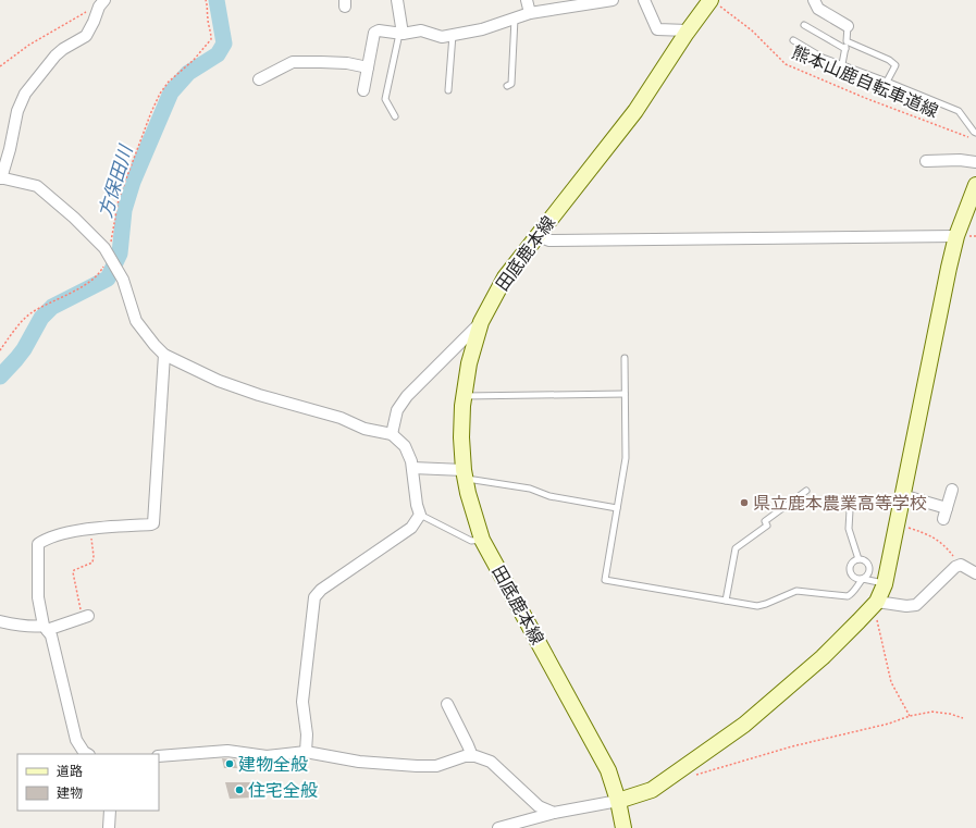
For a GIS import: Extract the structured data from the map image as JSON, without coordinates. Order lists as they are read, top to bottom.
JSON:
{
  "streets": {
    "main road": ["田底鹿本線"],
    "path": ["熊本山鹿自転車道線"]
  },
  "crossings": [
    ["熊本山鹿自転車道線", "田底鹿本線"]
  ],
  "water": ["方保田川"],
  "places": ["県立鹿本農業高等学校", "建物全般", "住宅全般"],
  "legend": ["道路", "建物"]
}
